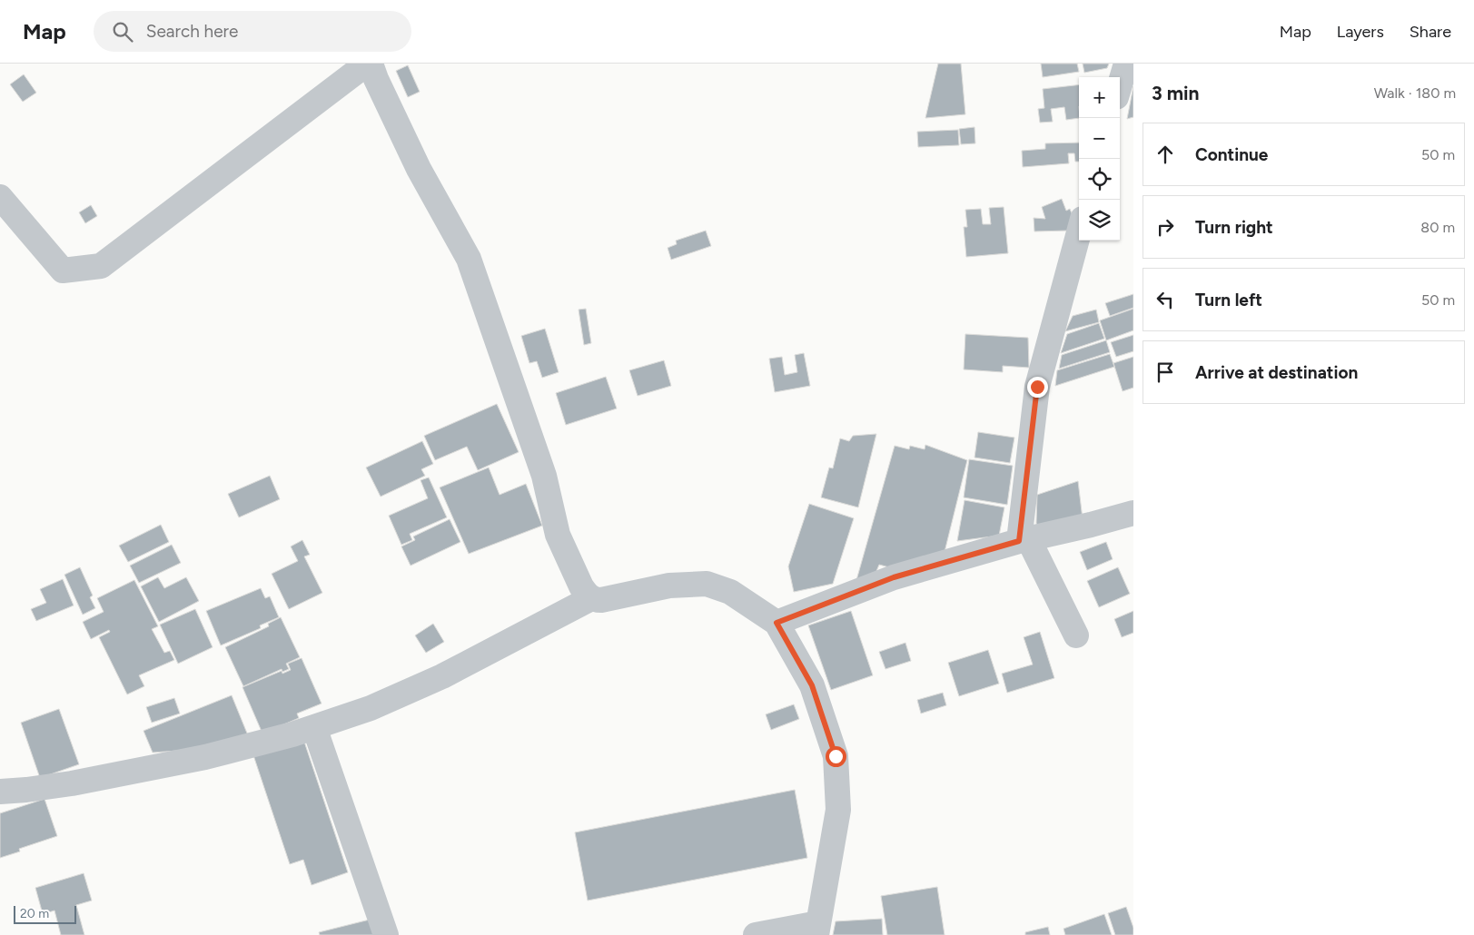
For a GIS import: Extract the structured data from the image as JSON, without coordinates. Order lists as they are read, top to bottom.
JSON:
{
  "scale_bar": "20 m",
  "page": {
    "header": "Map",
    "search": "Search here",
    "nav": ["Map", "Layers", "Share"],
    "heading": ["3 min", "Walk · 180 m"],
    "map_buttons": ["+", "−"],
    "list": [
      ["Continue", "50 m"],
      ["Turn right", "80 m"],
      ["Turn left", "50 m"],
      "Arrive at destination"
    ],
    "scale": "20 m"
  }
}
